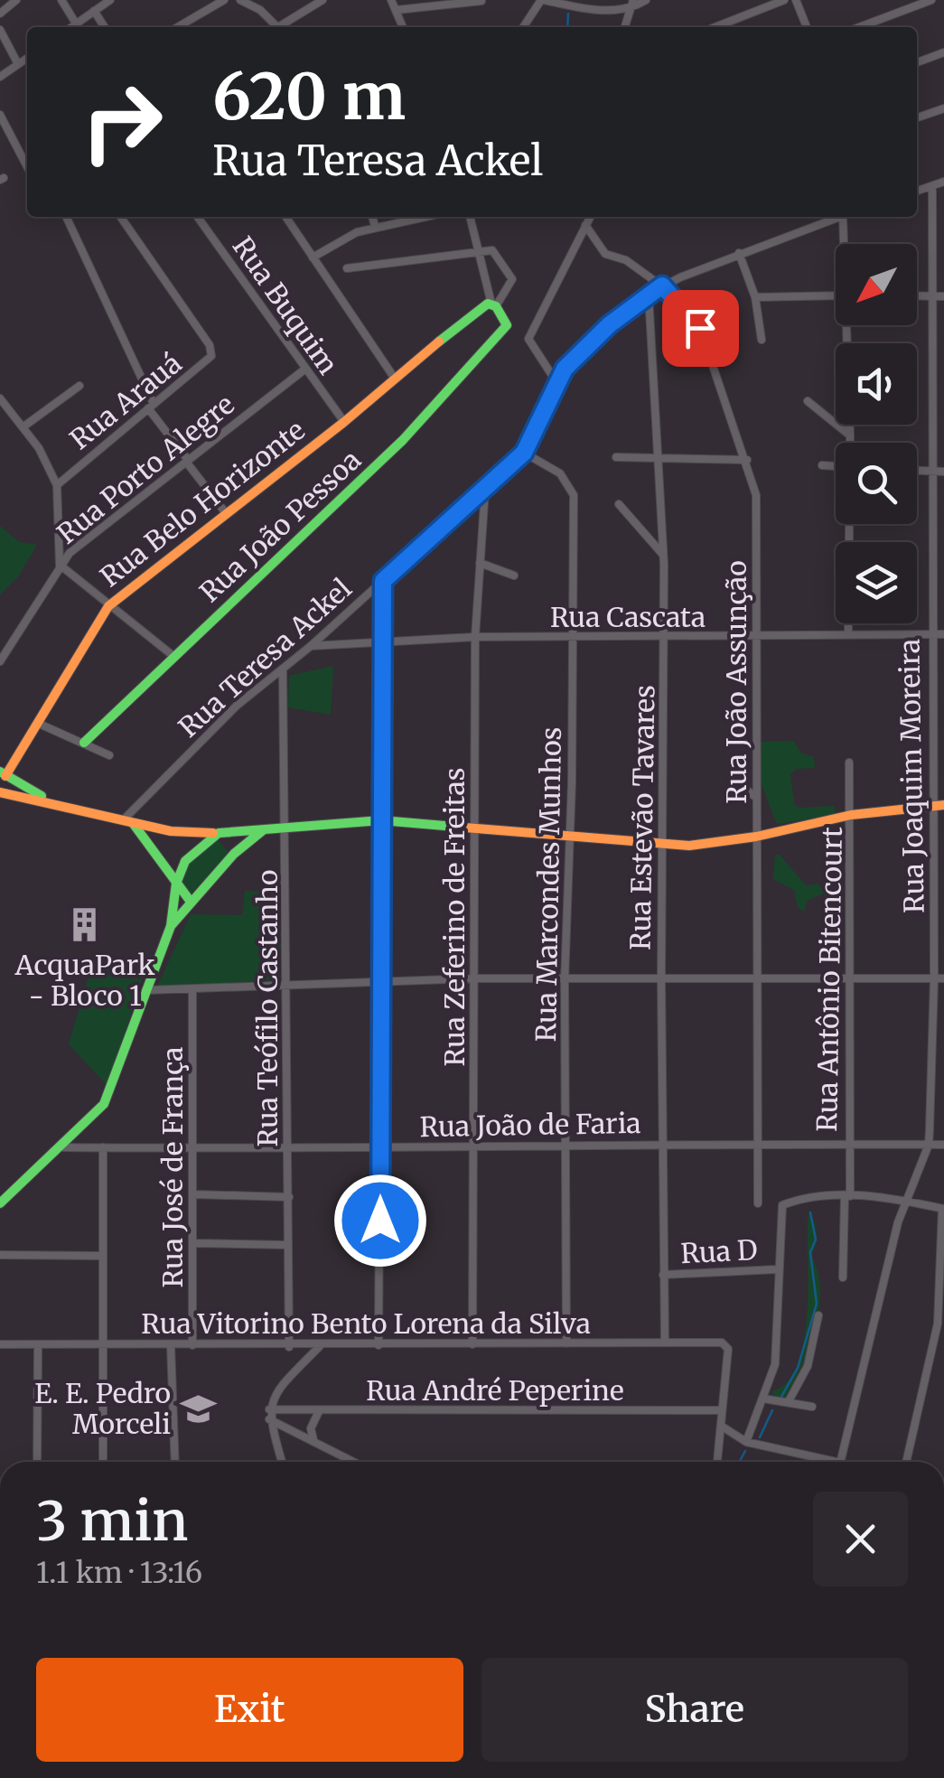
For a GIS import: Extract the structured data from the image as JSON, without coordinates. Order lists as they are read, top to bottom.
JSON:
{
  "streets": {
    "street": [
      "Rua Buquim",
      "Rua Arauá",
      "Rua Porto Alegre",
      "Rua Belo Horizonte",
      "Rua João Pessoa",
      "Rua Cascata",
      "Rua Teresa Ackel",
      "Rua João Assunção",
      "Rua Joaquim Moreira",
      "Rua Estevão Tavares",
      "Rua Marcondes Munhos",
      "Rua Zeferino de Freitas",
      "Rua Antônio Bitencourt",
      "Rua Teófilo Castanho",
      "Rua João de Faria",
      "Rua José de França",
      "Rua D",
      "Rua Vitorino Bento Lorena da Silva",
      "Rua André Peperine"
    ]
  },
  "crossings": [
    ["Rua Buquim", "Rua Porto Alegre"],
    ["Rua Buquim", "Rua Belo Horizonte"],
    ["Rua Belo Horizonte", "Rua João Pessoa"],
    ["Rua Cascata", "Rua Teresa Ackel"],
    ["Rua Cascata", "Rua João Assunção"],
    ["Rua Cascata", "Rua Joaquim Moreira"],
    ["Rua Cascata", "Rua Estevão Tavares"],
    ["Rua Cascata", "Rua Marcondes Munhos"],
    ["Rua Cascata", "Rua Zeferino de Freitas"],
    ["Rua Teresa Ackel", "Rua João Assunção"],
    ["Rua Teresa Ackel", "Rua Estevão Tavares"],
    ["Rua Teresa Ackel", "Rua Marcondes Munhos"],
    ["Rua Teresa Ackel", "Rua Zeferino de Freitas"],
    ["Rua Teresa Ackel", "Rua Teófilo Castanho"],
    ["Rua João Assunção", "Rua João de Faria"],
    ["Rua Joaquim Moreira", "Rua João de Faria"],
    ["Rua Estevão Tavares", "Rua João de Faria"],
    ["Rua Estevão Tavares", "Rua D"],
    ["Rua Estevão Tavares", "Rua Vitorino Bento Lorena da Silva"],
    ["Rua Marcondes Munhos", "Rua João de Faria"],
    ["Rua Marcondes Munhos", "Rua Vitorino Bento Lorena da Silva"],
    ["Rua Zeferino de Freitas", "Rua João de Faria"],
    ["Rua Zeferino de Freitas", "Rua Vitorino Bento Lorena da Silva"],
    ["Rua Antônio Bitencourt", "Rua João de Faria"],
    ["Rua Teófilo Castanho", "Rua João de Faria"],
    ["Rua Teófilo Castanho", "Rua Vitorino Bento Lorena da Silva"],
    ["Rua João de Faria", "Rua José de França"],
    ["Rua José de França", "Rua Vitorino Bento Lorena da Silva"],
    ["Rua Vitorino Bento Lorena da Silva", "Rua André Peperine"]
  ],
  "places": {
    "building": ["AcquaPark - Bloco 1"],
    "school or university": ["E. E. Pedro Morceli"]
  },
  "north": "bottom left",
  "page": {
    "turn": ["620 m", "Rua Teresa Ackel"],
    "heading": ["3 min", "1.1 km · 13:16"],
    "buttons": ["Exit", "Share"]
  }
}
